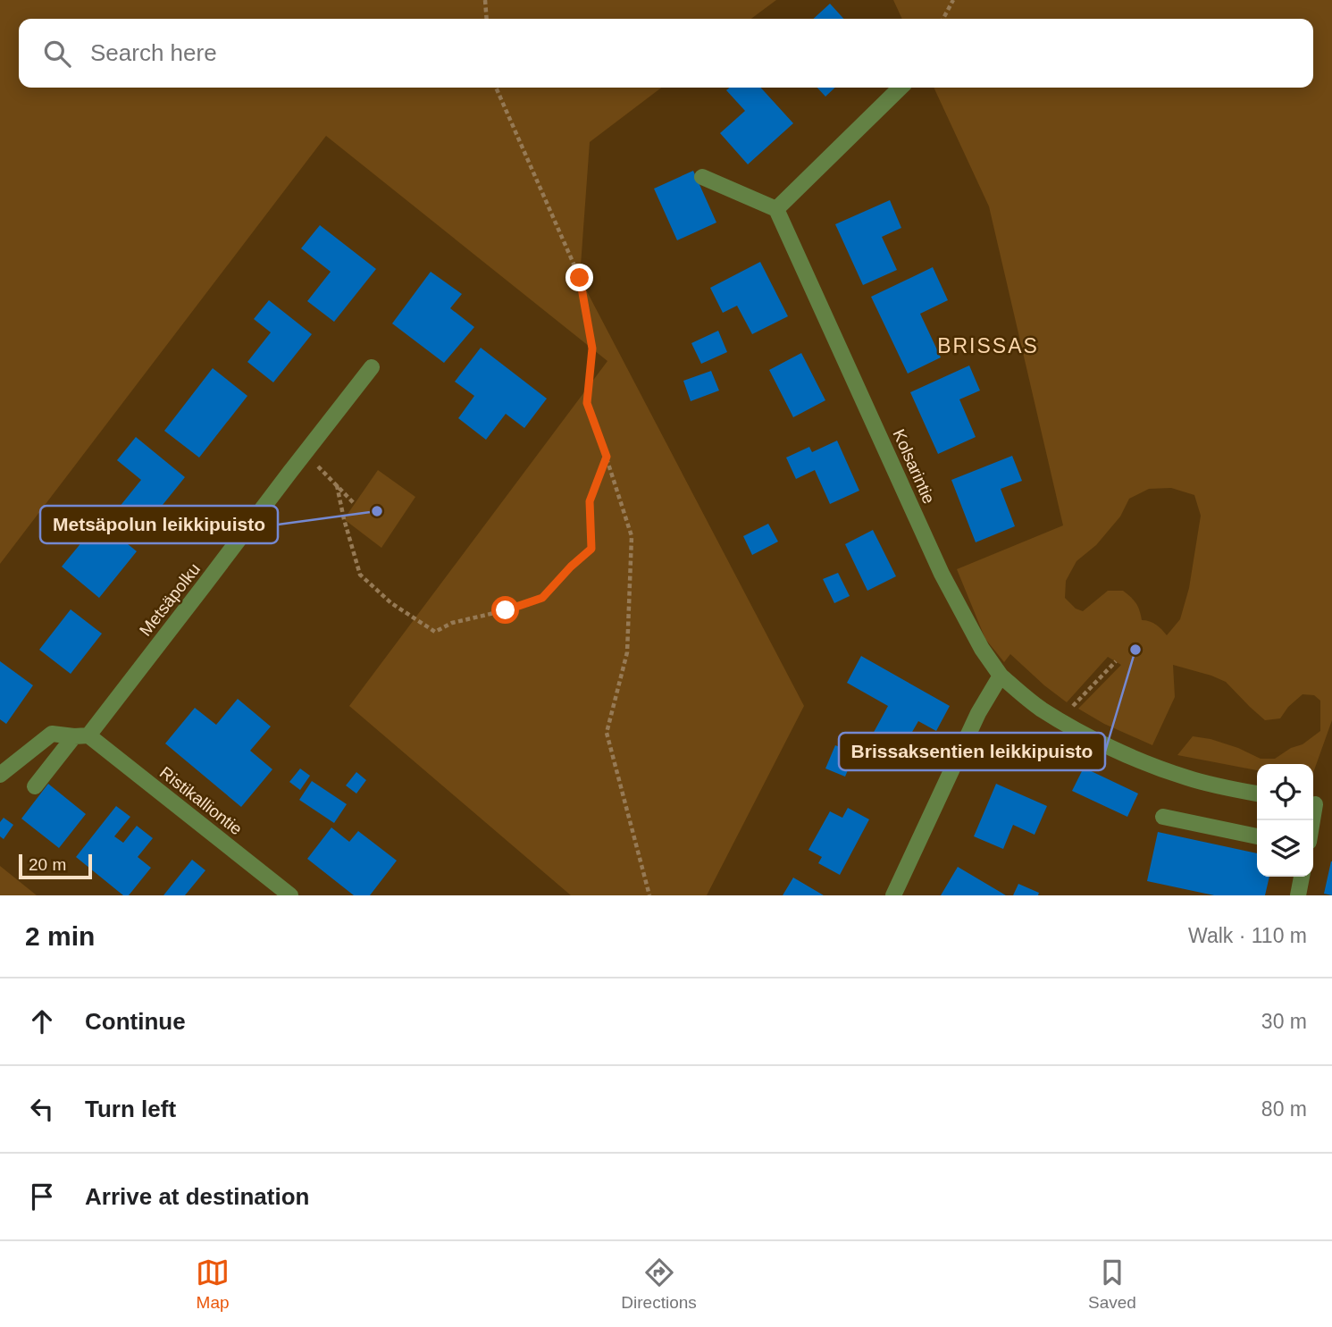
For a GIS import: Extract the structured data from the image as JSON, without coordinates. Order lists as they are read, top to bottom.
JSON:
{
  "streets": {
    "street": ["Kolsarintie", "Metsäpolku", "Ristikalliontie"]
  },
  "crossings": [
    ["Metsäpolku", "Ristikalliontie"]
  ],
  "districts": ["BRISSAS"],
  "places": ["Metsäpolun leikkipuisto", "Brissaksentien leikkipuisto"],
  "scale_bar": "20 m",
  "page": {
    "search": "Search here",
    "scale": "20 m",
    "heading": ["2 min", "Walk · 110 m"],
    "list": [
      ["Continue", "30 m"],
      ["Turn left", "80 m"],
      "Arrive at destination"
    ],
    "nav": ["Map", "Directions", "Saved"]
  }
}
